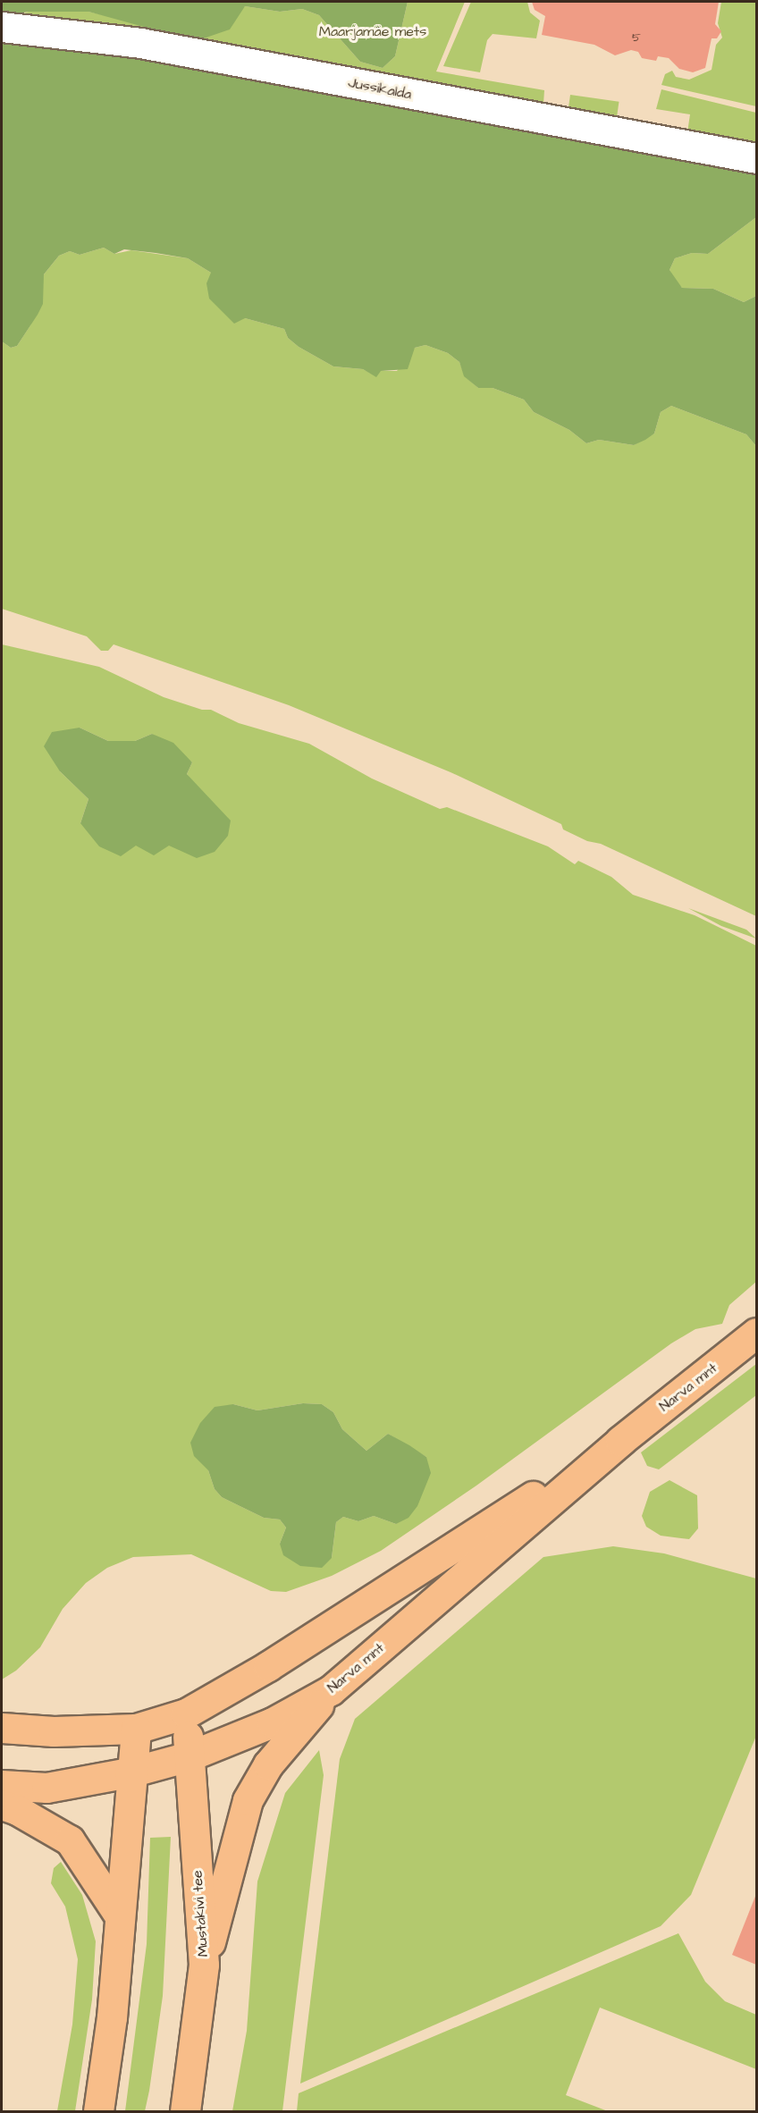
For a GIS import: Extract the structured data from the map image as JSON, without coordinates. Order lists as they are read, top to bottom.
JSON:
{
  "streets": {
    "main road": ["Narva mnt", "Mustakivi tee"],
    "lane": ["Jussikalda"]
  },
  "crossings": [
    ["Narva mnt", "Mustakivi tee"]
  ],
  "parks": ["Maarjamäe mets"],
  "house_numbers": ["5"]
}
